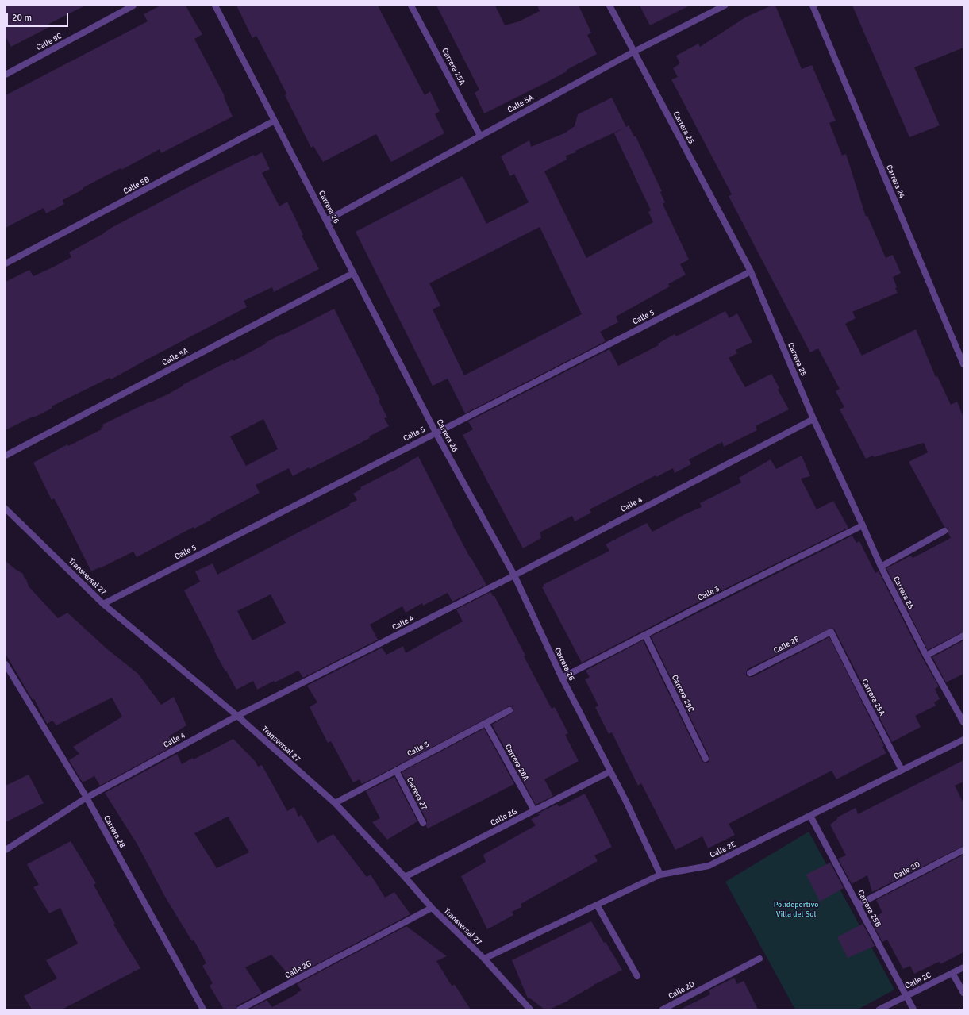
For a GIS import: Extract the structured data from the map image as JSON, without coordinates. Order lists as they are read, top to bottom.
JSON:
{
  "streets": {
    "street": [
      "Calle 5C",
      "Carrera 25A",
      "Calle 5A",
      "Carrera 25",
      "Carrera 24",
      "Calle 5B",
      "Carrera 26",
      "Calle 5",
      "Calle 4",
      "Transversal 27",
      "Calle 3",
      "Calle 2F",
      "Carrera 25C",
      "Carrera 26A",
      "Carrera 27",
      "Calle 2G",
      "Carrera 28",
      "Calle 2E",
      "Calle 2D",
      "Carrera 25B",
      "Calle 2C"
    ]
  },
  "crossings": [
    ["Carrera 25A", "Calle 5A"],
    ["Carrera 25A", "Calle 2F"],
    ["Carrera 25A", "Calle 2E"],
    ["Calle 5A", "Carrera 25"],
    ["Calle 5A", "Carrera 26"],
    ["Carrera 25", "Calle 5"],
    ["Carrera 25", "Calle 4"],
    ["Carrera 25", "Calle 3"],
    ["Calle 5B", "Carrera 26"],
    ["Carrera 26", "Calle 5"],
    ["Carrera 26", "Calle 4"],
    ["Carrera 26", "Calle 3"],
    ["Carrera 26", "Calle 2G"],
    ["Carrera 26", "Calle 2E"],
    ["Calle 5", "Transversal 27"],
    ["Calle 4", "Transversal 27"],
    ["Calle 4", "Carrera 28"],
    ["Transversal 27", "Calle 3"],
    ["Transversal 27", "Calle 2G"],
    ["Transversal 27", "Calle 2E"],
    ["Calle 3", "Carrera 25C"],
    ["Calle 3", "Carrera 26A"],
    ["Calle 3", "Carrera 27"],
    ["Carrera 26A", "Calle 2G"],
    ["Calle 2E", "Carrera 25B"],
    ["Calle 2D", "Carrera 25B"],
    ["Carrera 25B", "Calle 2C"]
  ],
  "parks": ["Polideportivo Villa del Sol"],
  "scale_bar": "20 m"
}
